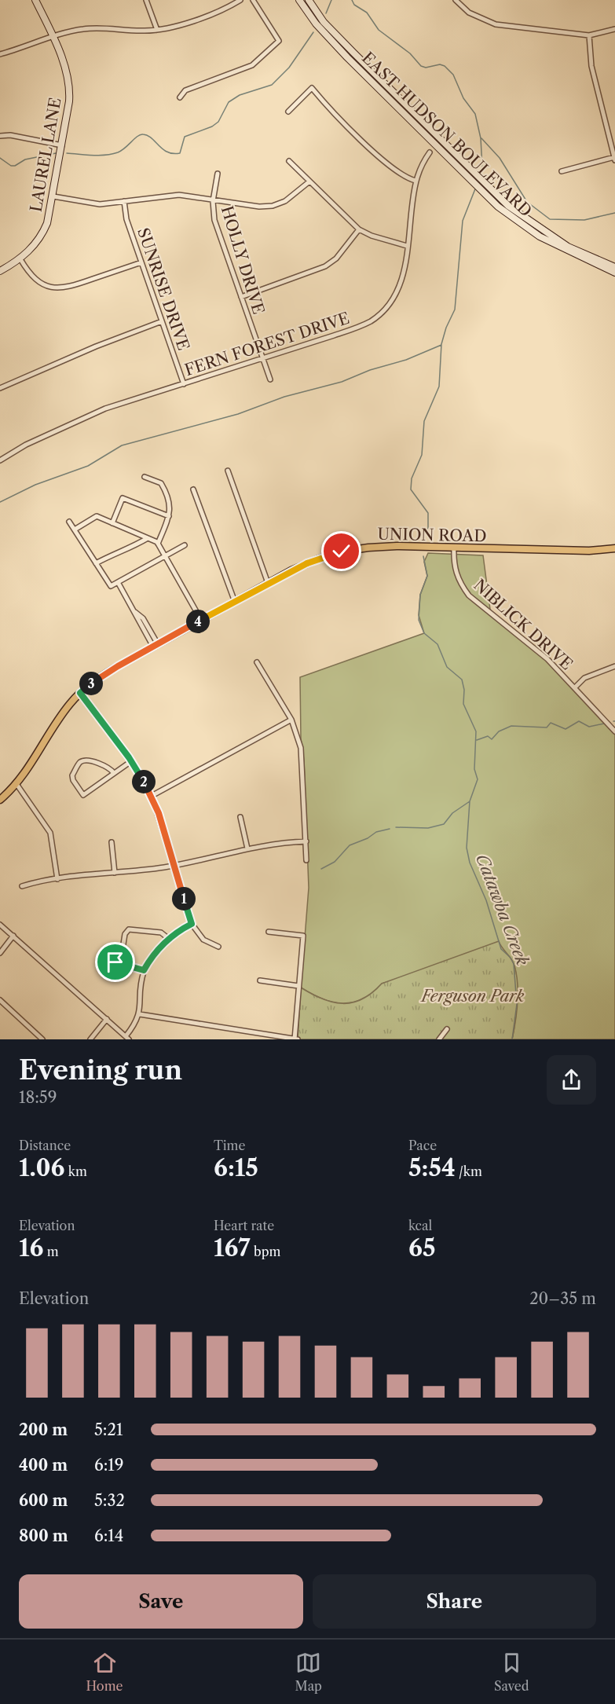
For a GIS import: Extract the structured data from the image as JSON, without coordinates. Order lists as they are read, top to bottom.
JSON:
{
  "streets": {
    "main road": ["EAST HUDSON BOULEVARD", "LAUREL LANE", "UNION ROAD"],
    "street": [
      "HOLLY DRIVE",
      "SUNRISE DRIVE",
      "FERN FOREST DRIVE",
      "NIBLICK DRIVE"
    ]
  },
  "crossings": [
    ["HOLLY DRIVE", "FERN FOREST DRIVE"],
    ["SUNRISE DRIVE", "FERN FOREST DRIVE"],
    ["UNION ROAD", "NIBLICK DRIVE"]
  ],
  "water": ["Catawba Creek"],
  "parks": ["Ferguson Park"],
  "page": {
    "pins": [
      "4",
      "3",
      "2",
      "1"
    ],
    "heading": ["Evening run", "18:59"],
    "stats": [
      ["Distance", "1.06 km"],
      ["Time", "6:15"],
      ["Pace", "5:54 /km"],
      ["Elevation", "16 m"],
      ["Heart rate", "167 bpm"],
      ["kcal", "65"]
    ],
    "chart": ["Elevation", "20–35 m"],
    "list": [
      {
        "name": "200 m",
        "note": "5:21"
      },
      {
        "name": "400 m",
        "note": "6:19"
      },
      {
        "name": "600 m",
        "note": "5:32"
      },
      {
        "name": "800 m",
        "note": "6:14"
      }
    ],
    "buttons": ["Save", "Share"],
    "tabs": ["Home", "Map", "Saved"]
  }
}
